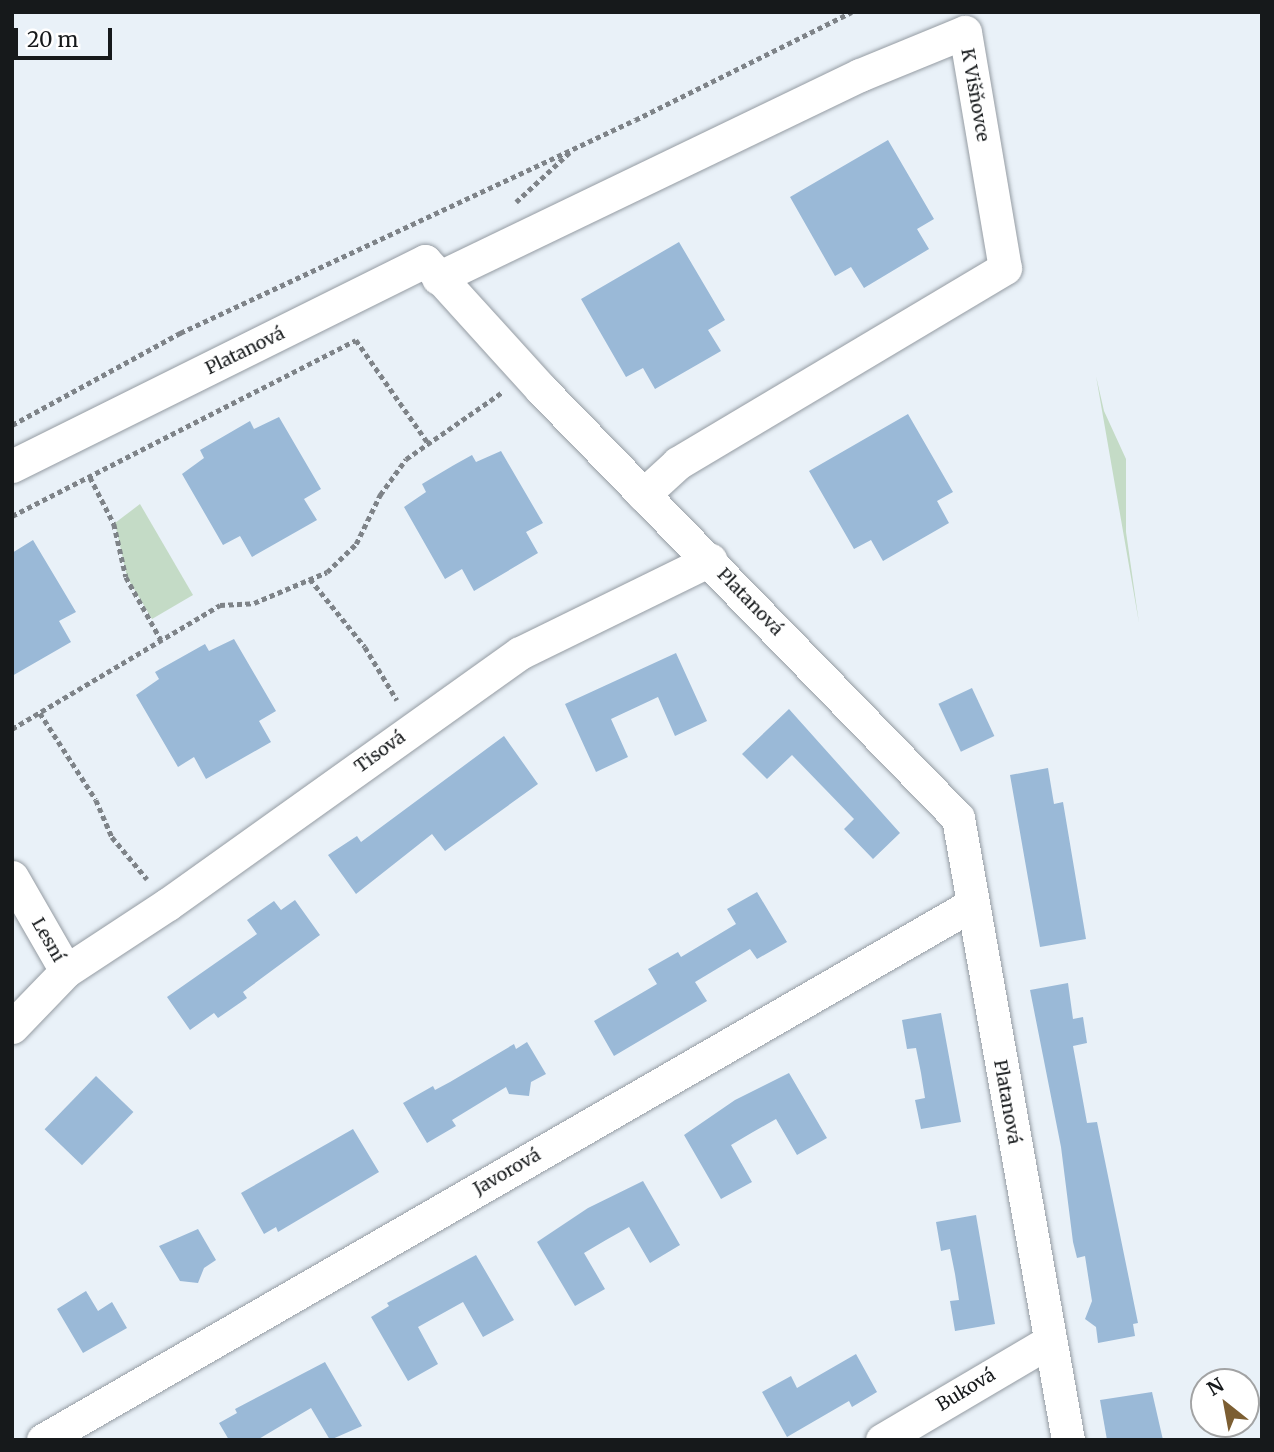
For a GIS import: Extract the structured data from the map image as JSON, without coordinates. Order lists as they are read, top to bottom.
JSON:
{
  "streets": {
    "street": [
      "K Višňovce",
      "Platanová",
      "Tisová",
      "Lesní",
      "Javorová",
      "Buková"
    ]
  },
  "crossings": [
    ["K Višňovce", "Platanová"],
    ["Platanová", "Tisová"],
    ["Platanová", "Javorová"],
    ["Platanová", "Buková"],
    ["Tisová", "Lesní"]
  ],
  "scale_bar": "20 m",
  "north": "top left"
}
